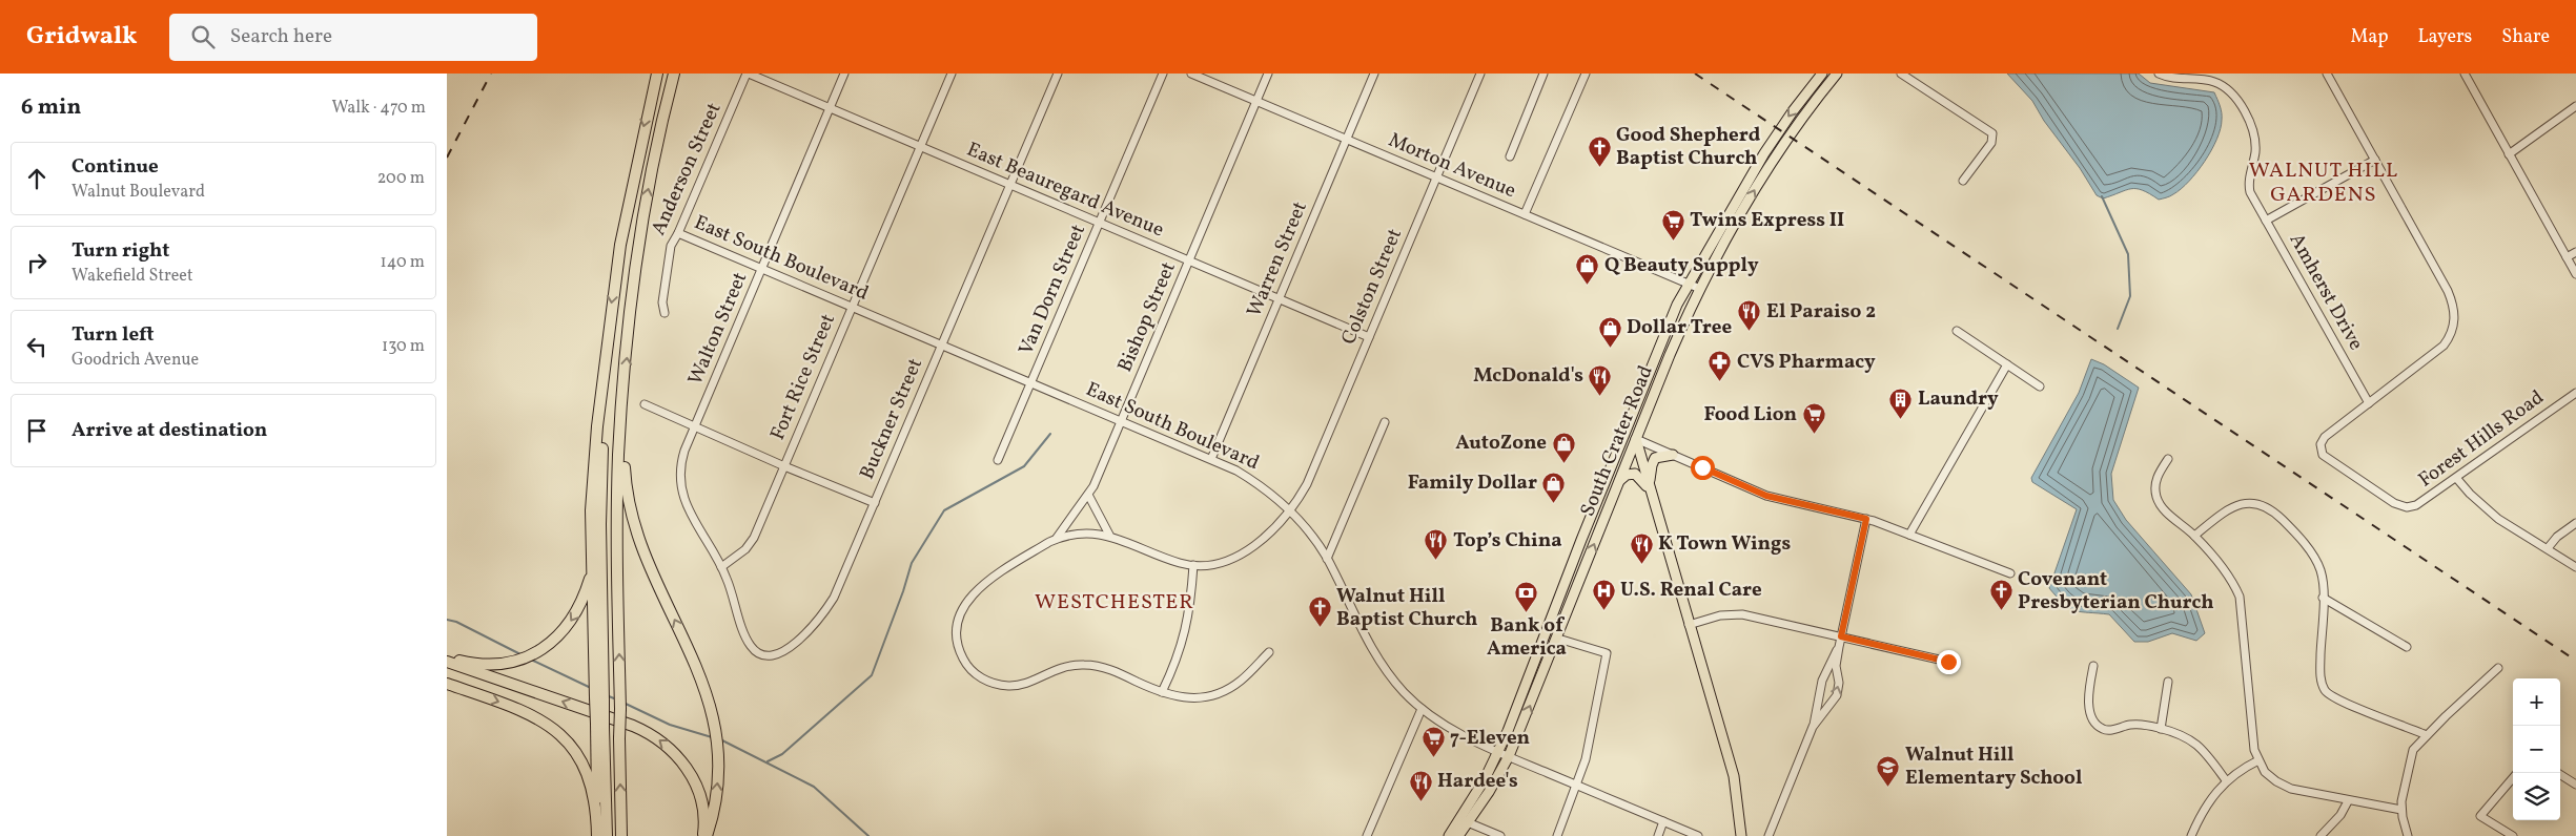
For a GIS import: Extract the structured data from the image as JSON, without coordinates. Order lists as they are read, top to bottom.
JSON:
{
  "streets": {
    "main road": ["South Crater Road"],
    "street": [
      "Morton Avenue",
      "Anderson Street",
      "East Beauregard Avenue",
      "East South Boulevard",
      "Warren Street",
      "Colston Street",
      "Van Dorn Street",
      "Amherst Drive",
      "Bishop Street",
      "Walton Street",
      "Fort Rice Street",
      "Buckner Street",
      "Forest Hills Road"
    ]
  },
  "crossings": [
    ["Morton Avenue", "Warren Street"],
    ["Morton Avenue", "Colston Street"],
    ["Morton Avenue", "Bishop Street"],
    ["Morton Avenue", "South Crater Road"],
    ["Anderson Street", "East Beauregard Avenue"],
    ["Anderson Street", "East South Boulevard"],
    ["East Beauregard Avenue", "Warren Street"],
    ["East Beauregard Avenue", "Colston Street"],
    ["East Beauregard Avenue", "Van Dorn Street"],
    ["East Beauregard Avenue", "Bishop Street"],
    ["East Beauregard Avenue", "Walton Street"],
    ["East Beauregard Avenue", "Fort Rice Street"],
    ["East Beauregard Avenue", "Buckner Street"],
    ["East South Boulevard", "Warren Street"],
    ["East South Boulevard", "Colston Street"],
    ["East South Boulevard", "Van Dorn Street"],
    ["East South Boulevard", "Bishop Street"],
    ["East South Boulevard", "Walton Street"],
    ["East South Boulevard", "Fort Rice Street"],
    ["East South Boulevard", "Buckner Street"],
    ["East South Boulevard", "South Crater Road"],
    ["Amherst Drive", "Forest Hills Road"],
    ["Walton Street", "Fort Rice Street"],
    ["Walton Street", "Buckner Street"],
    ["Fort Rice Street", "Buckner Street"]
  ],
  "districts": ["WALNUT HILL GARDENS", "WESTCHESTER"],
  "places": {
    "church": ["Good Shepherd Baptist Church", "Covenant Presbyterian Church", "Walnut Hill Baptist Church"],
    "supermarket": ["Twins Express II", "Food Lion", "7-Eleven"],
    "shop": [
      "Q Beauty Supply",
      "Dollar Tree",
      "AutoZone",
      "Family Dollar"
    ],
    "restaurant": [
      "El Paraiso 2",
      "McDonald's",
      "Top’s China",
      "K Town Wings",
      "Hardee's"
    ],
    "pharmacy": ["CVS Pharmacy"],
    "building": ["Laundry"],
    "hospital": ["U.S. Renal Care"],
    "bank": ["Bank of America"],
    "school or university": ["Walnut Hill Elementary School"]
  },
  "page": {
    "header": "Gridwalk",
    "search": "Search here",
    "nav": ["Map", "Layers", "Share"],
    "heading": ["6 min", "Walk · 470 m"],
    "list": [
      ["Continue", "Walnut Boulevard", "200 m"],
      ["Turn right", "Wakefield Street", "140 m"],
      ["Turn left", "Goodrich Avenue", "130 m"],
      "Arrive at destination"
    ],
    "map_buttons": ["+", "−"]
  }
}
